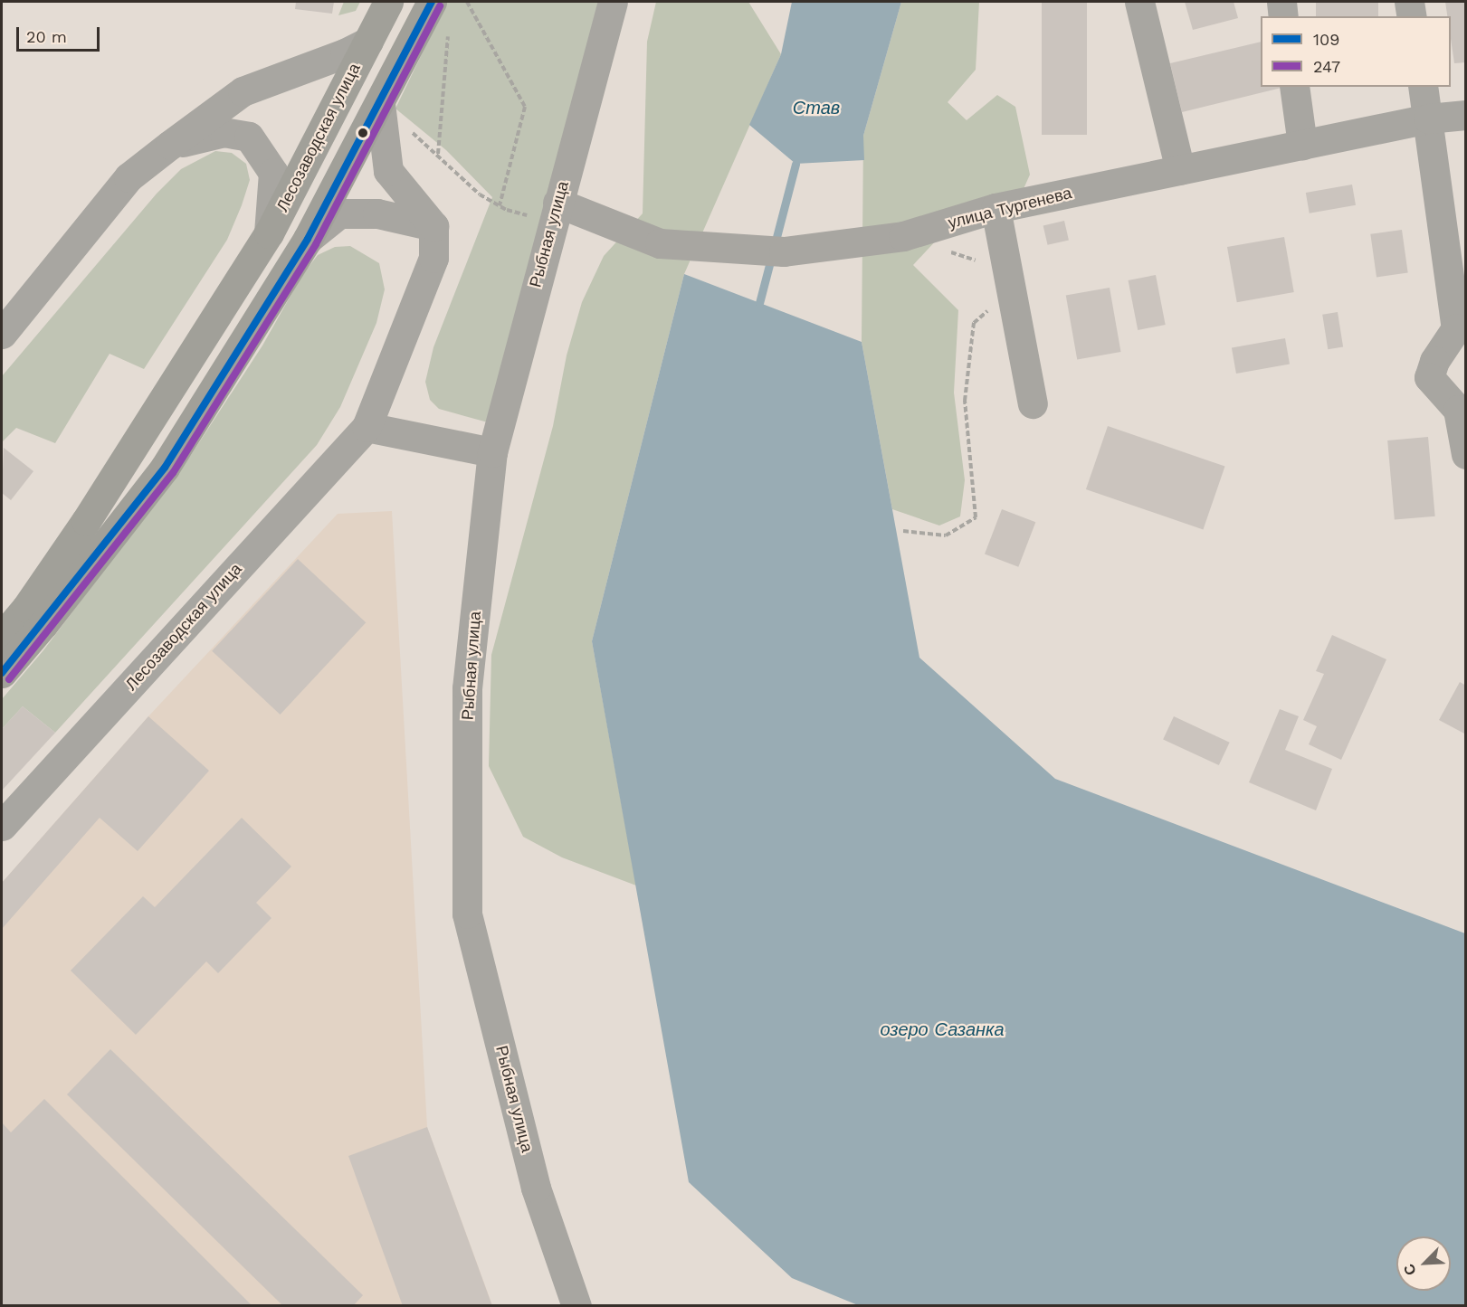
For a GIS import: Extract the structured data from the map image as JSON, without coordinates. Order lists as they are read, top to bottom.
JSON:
{
  "streets": {
    "main road": ["Лесозаводская улица"],
    "street": ["улица Тургенева", "Рыбная улица"]
  },
  "crossings": [
    ["улица Тургенева", "Рыбная улица"]
  ],
  "water": ["Став", "озеро Сазанка"],
  "lines": ["transit line 109", "transit line 247"],
  "legend": ["109", "247"],
  "scale_bar": "20 m",
  "north": "bottom left"
}
